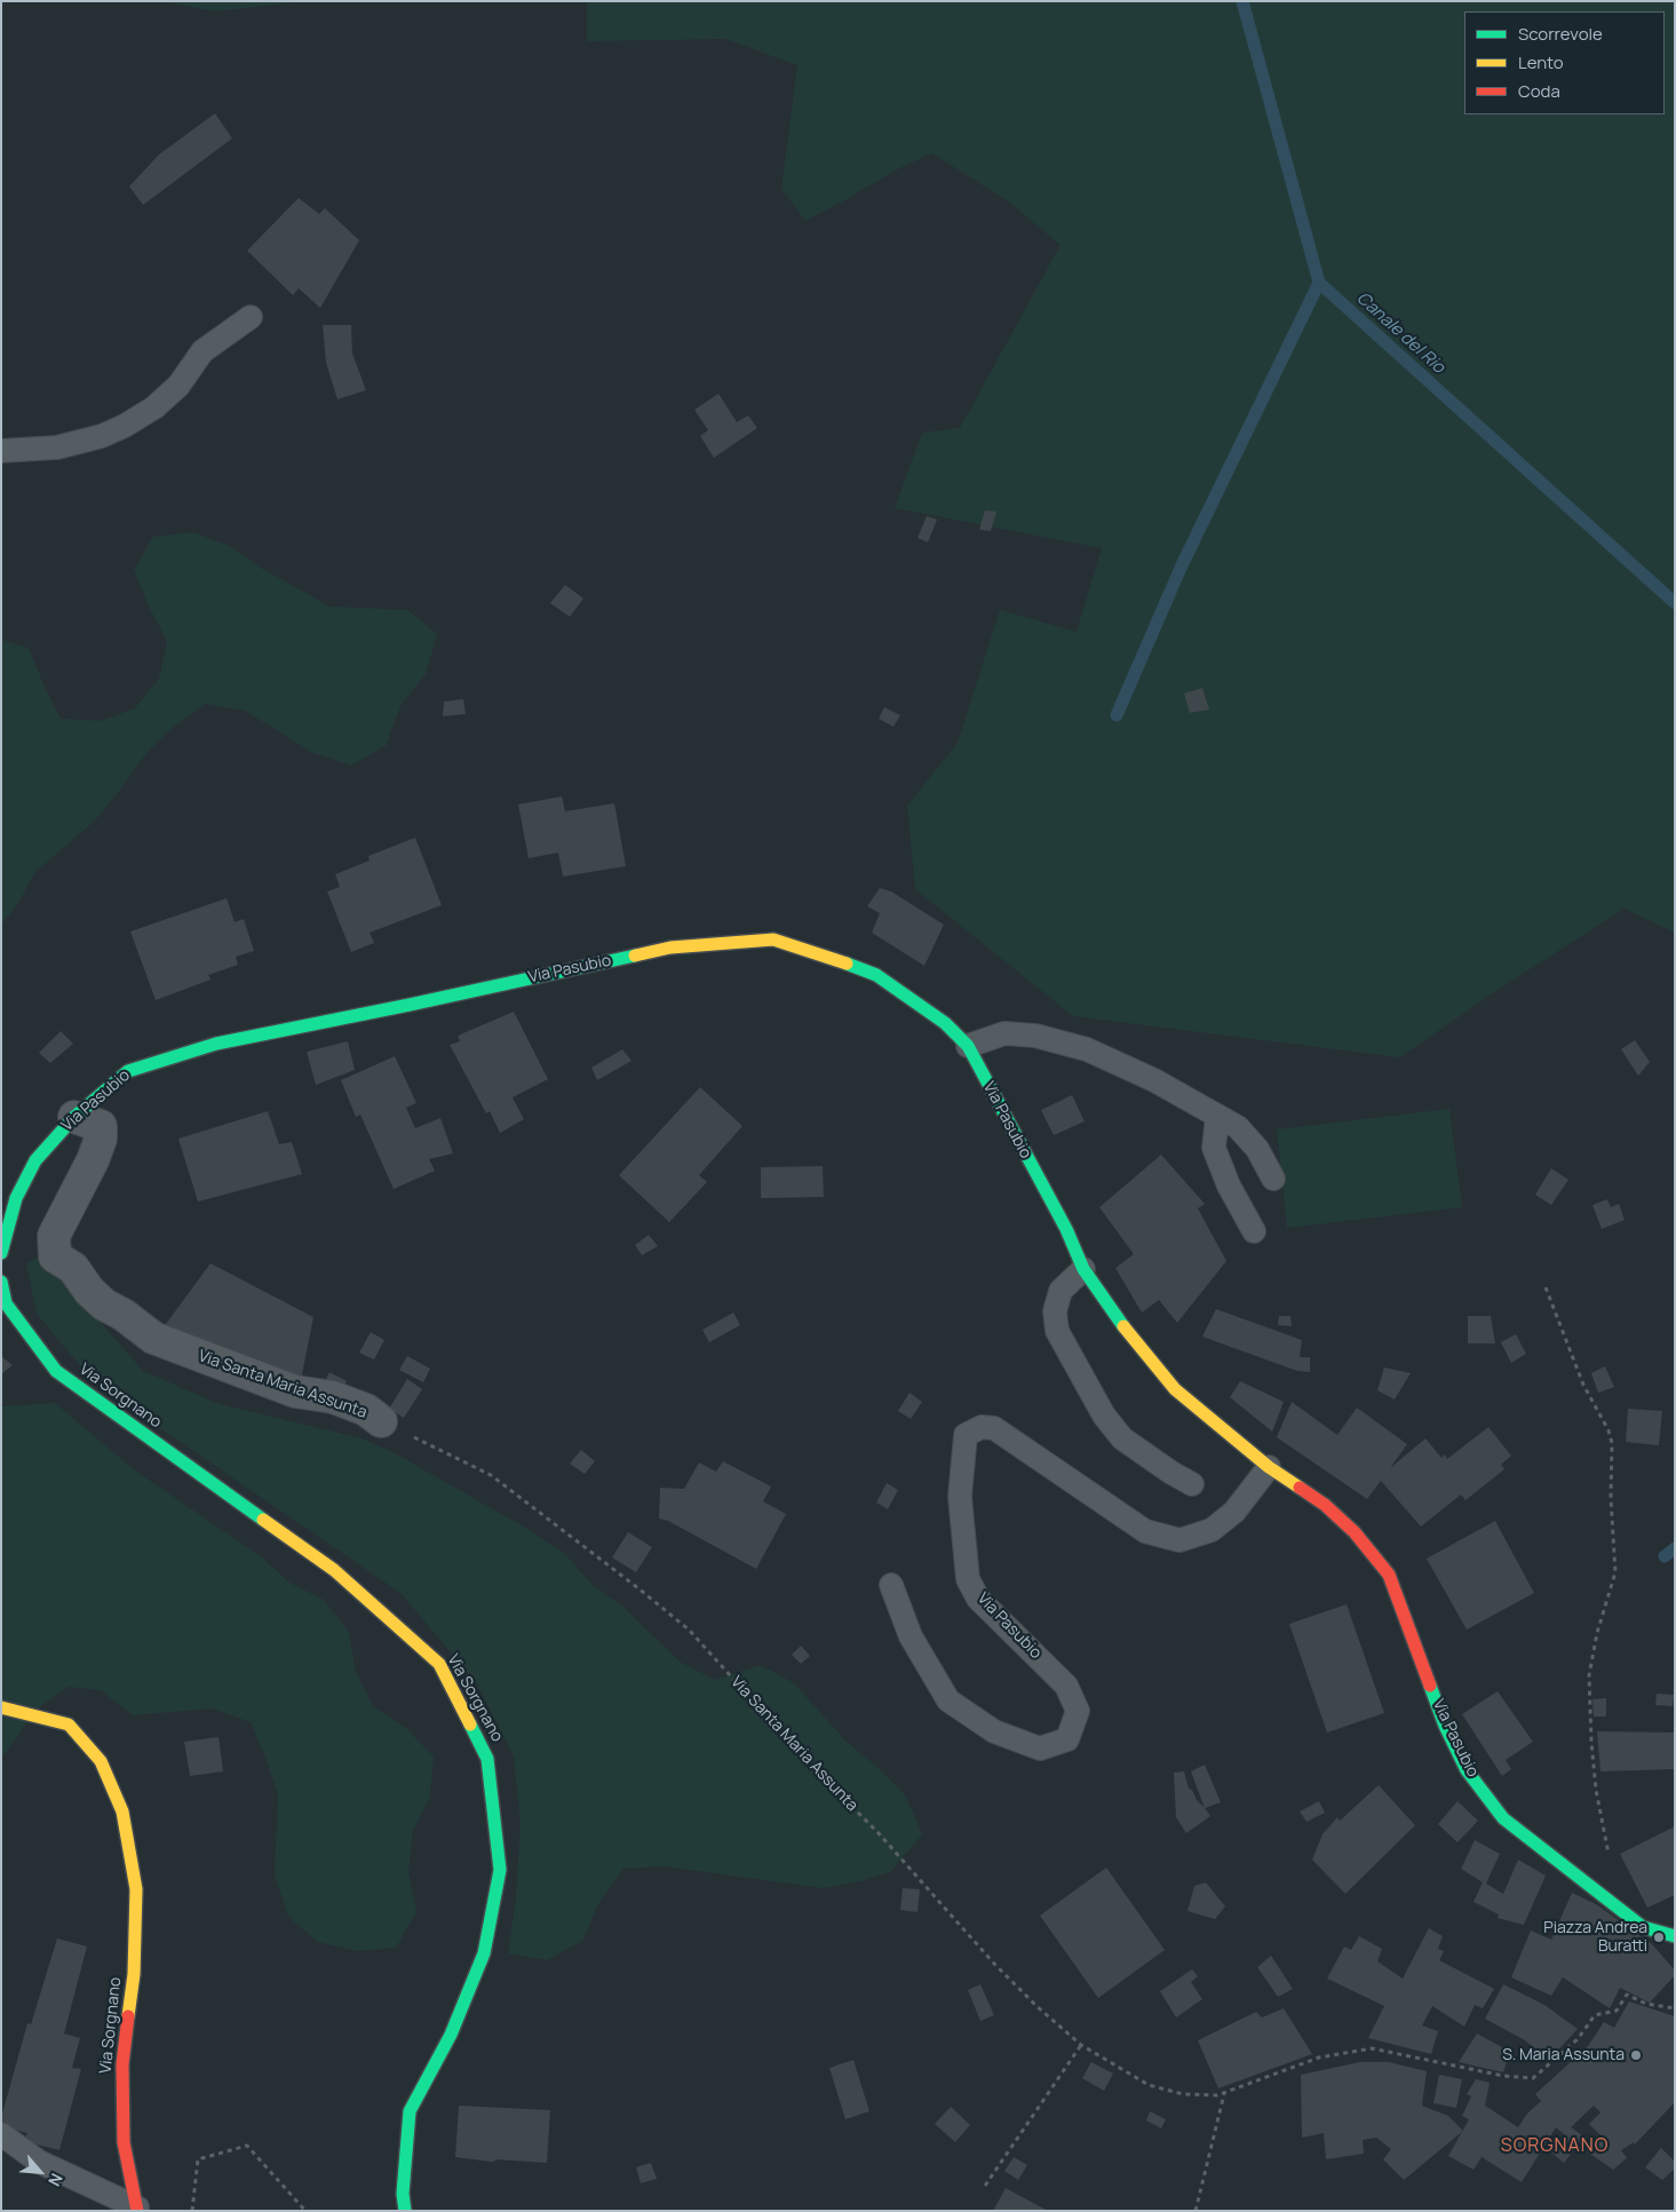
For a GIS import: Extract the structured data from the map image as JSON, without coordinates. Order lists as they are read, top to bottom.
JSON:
{
  "streets": {
    "street": ["Via Pasubio", "Via Santa Maria Assunta", "Via Sorgnano"]
  },
  "crossings": [
    ["Via Pasubio", "Via Santa Maria Assunta"]
  ],
  "districts": ["SORGNANO"],
  "water": ["Canale del Rio"],
  "places": ["Piazza Andrea Buratti", "S. Maria Assunta"],
  "legend": ["Scorrevole", "Lento", "Coda"],
  "north": "bottom right"
}
